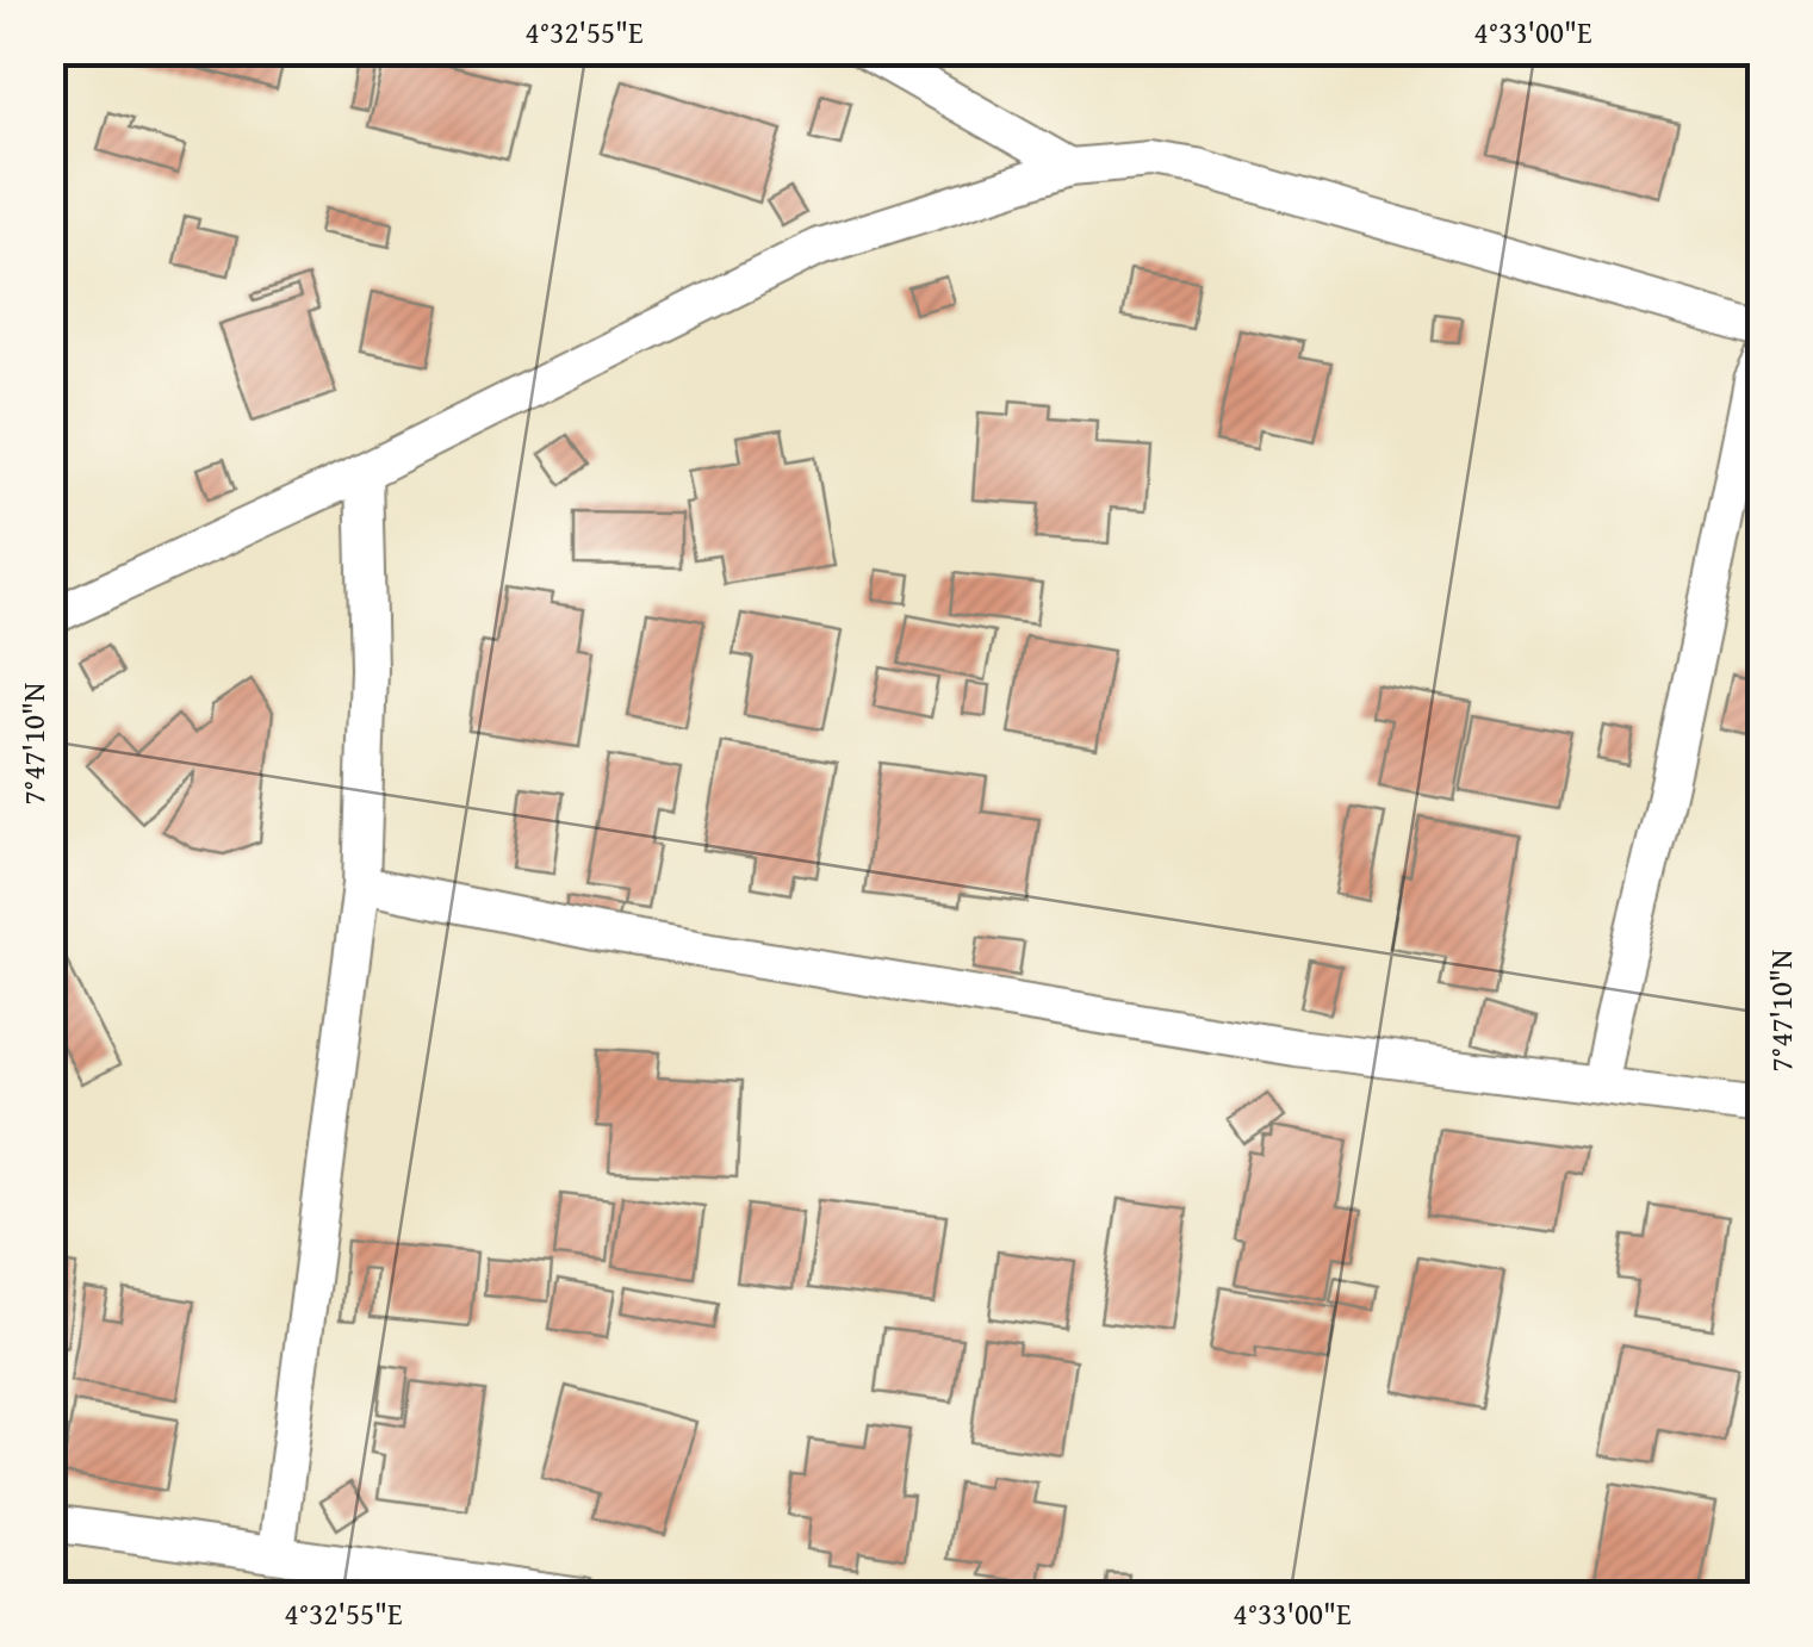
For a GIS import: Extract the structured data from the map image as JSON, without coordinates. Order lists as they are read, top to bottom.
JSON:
{
  "coordinates": ["4°32'55\"E", "4°33'00\"E", "7°47'10\"N"]
}
